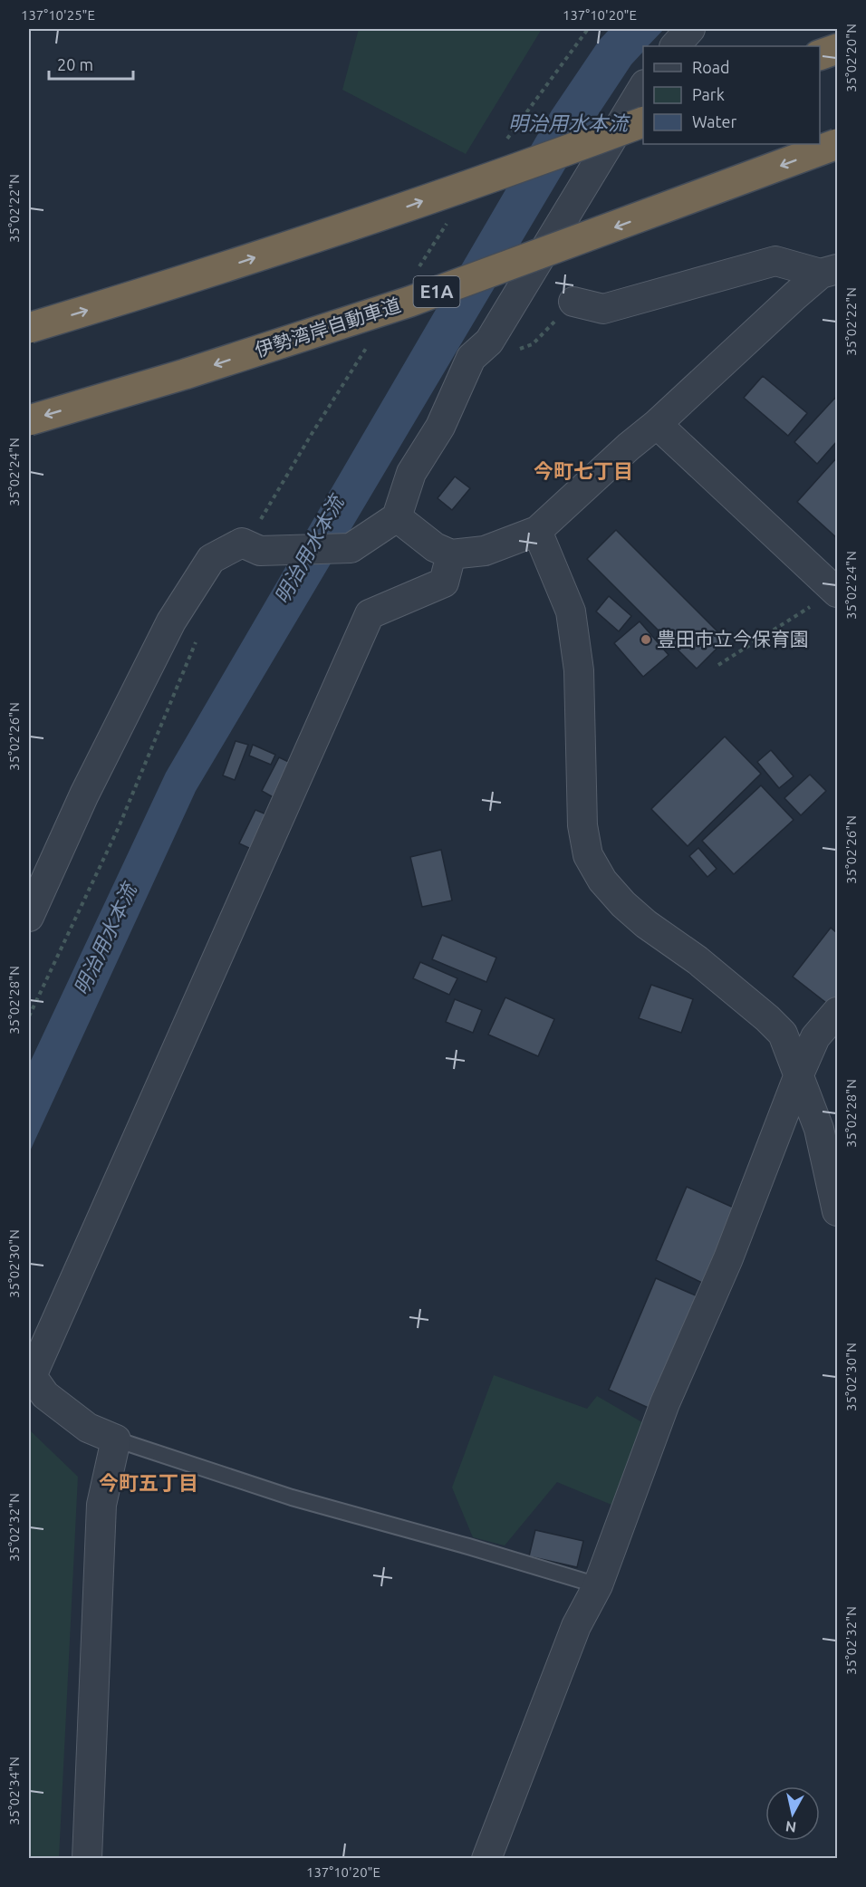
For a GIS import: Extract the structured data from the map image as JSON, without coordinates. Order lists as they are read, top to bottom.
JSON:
{
  "streets": {
    "highway": ["E1A", "伊勢湾岸自動車道"]
  },
  "districts": ["今町七丁目", "今町五丁目"],
  "water": ["明治用水本流"],
  "places": ["豊田市立今保育園"],
  "legend": ["Road", "Park", "Water"],
  "scale_bar": "20 m",
  "north": "bottom",
  "coordinates": [
    "137°10'25\"E",
    "137°10'20\"E",
    "35°02'20\"N",
    "35°02'22\"N",
    "35°02'24\"N",
    "35°02'26\"N",
    "35°02'28\"N",
    "35°02'30\"N",
    "35°02'32\"N",
    "35°02'34\"N"
  ]
}
